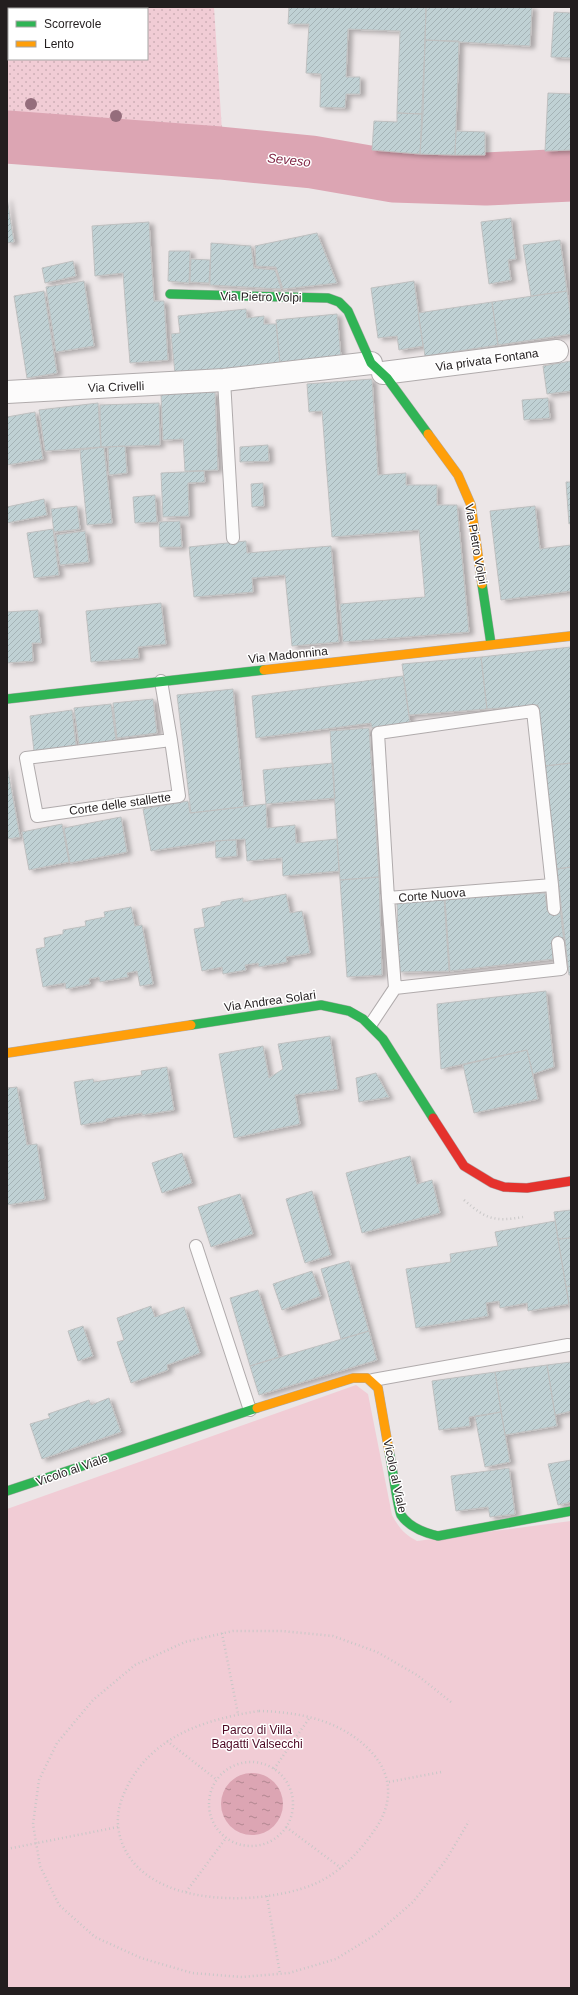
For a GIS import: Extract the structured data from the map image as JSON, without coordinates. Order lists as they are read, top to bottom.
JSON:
{
  "streets": {
    "street": [
      "Via Pietro Volpi",
      "Via privata Fontana",
      "Via Crivelli",
      "Via Madonnina",
      "Via Andrea Solari",
      "Vicolo al Viale"
    ],
    "lane": ["Corte delle stallette", "Corte Nuova"]
  },
  "crossings": [
    ["Via Pietro Volpi", "Via privata Fontana"],
    ["Via Pietro Volpi", "Via Crivelli"],
    ["Via Pietro Volpi", "Via Madonnina"],
    ["Via privata Fontana", "Via Crivelli"]
  ],
  "water": ["Seveso"],
  "parks": ["Parco di Villa Bagatti Valsecchi"],
  "legend": ["Scorrevole", "Lento"]
}
